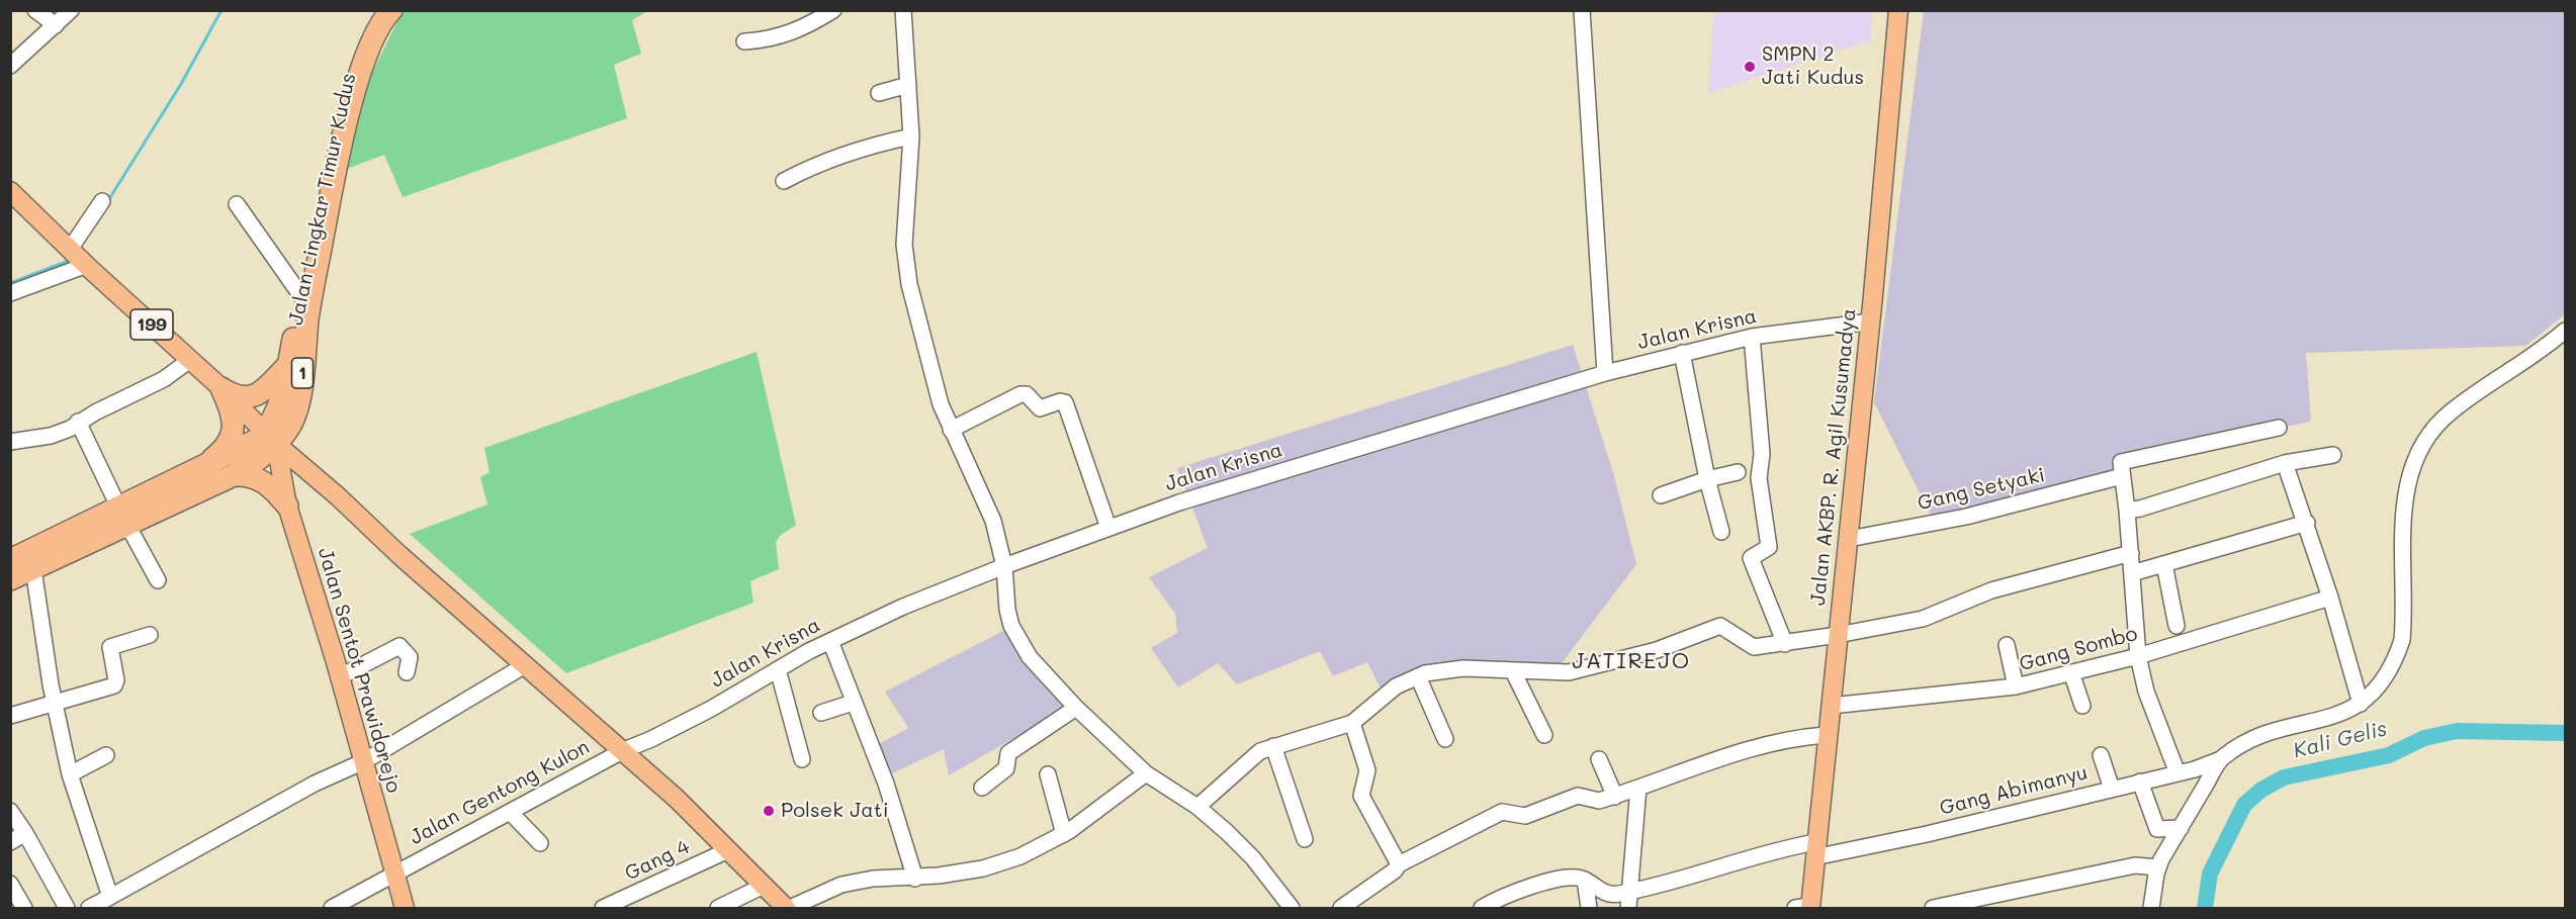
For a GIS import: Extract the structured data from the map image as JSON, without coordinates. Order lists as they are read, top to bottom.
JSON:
{
  "streets": {
    "highway": ["Jalan Lingkar Timur Kudus", "1"],
    "main road": ["199", "Jalan AKBP. R. Agil Kusumadya", "Jalan Sentot Prawidorejo"],
    "street": [
      "Jalan Krisna",
      "Gang Setyaki",
      "Gang Sombo",
      "Gang Abimanyu",
      "Jalan Gentong Kulon",
      "Gang 4"
    ]
  },
  "crossings": [
    ["Jalan Lingkar Timur Kudus", "199"],
    ["Jalan Lingkar Timur Kudus", "Jalan Sentot Prawidorejo"],
    ["199", "Jalan Sentot Prawidorejo"],
    ["Jalan Krisna", "Jalan AKBP. R. Agil Kusumadya"],
    ["Jalan Krisna", "Jalan Gentong Kulon"],
    ["Jalan AKBP. R. Agil Kusumadya", "Gang Setyaki"],
    ["Jalan AKBP. R. Agil Kusumadya", "Gang Sombo"],
    ["Jalan AKBP. R. Agil Kusumadya", "Gang Abimanyu"],
    ["Jalan Sentot Prawidorejo", "Jalan Gentong Kulon"]
  ],
  "districts": ["JATIREJO"],
  "water": ["Kali Gelis"],
  "places": ["SMPN 2 Jati Kudus", "Polsek Jati"]
}
